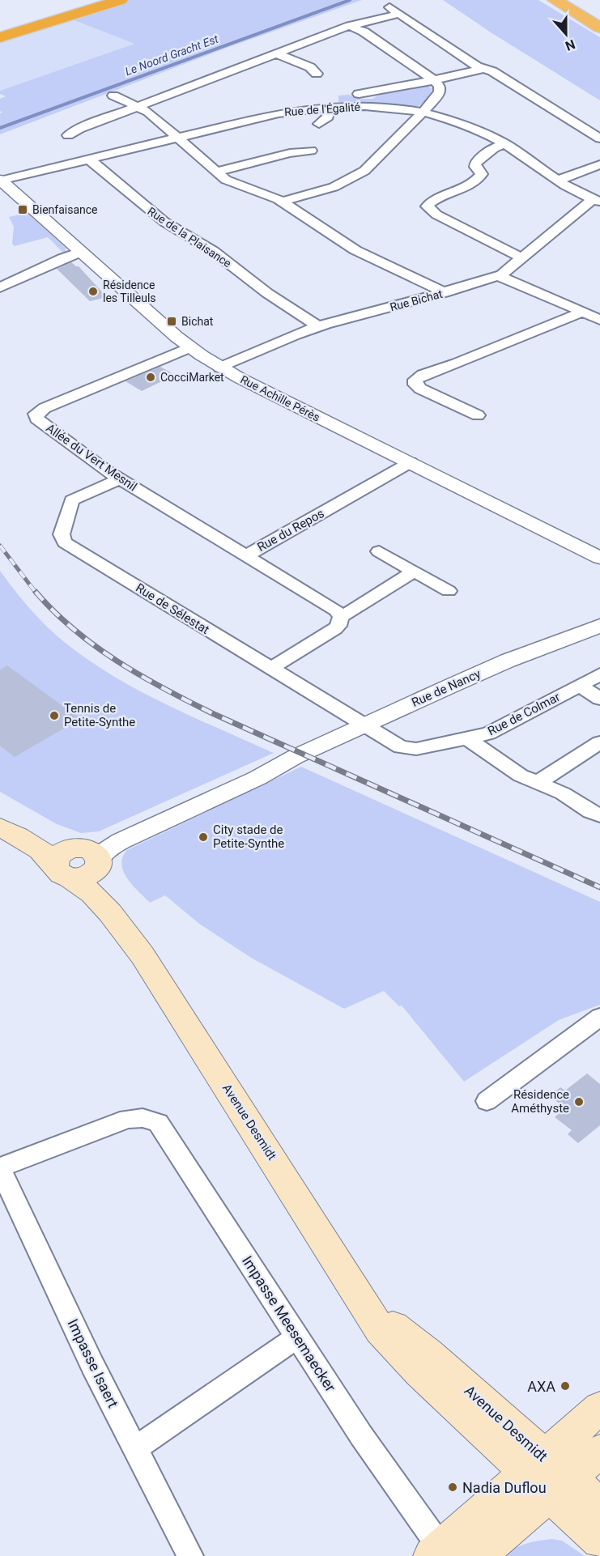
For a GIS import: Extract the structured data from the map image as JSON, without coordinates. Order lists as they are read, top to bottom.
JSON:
{
  "streets": {
    "main road": ["Avenue Desmidt"],
    "street": [
      "Rue de l'Égalité",
      "Rue de la Plaisance",
      "Rue Bichat",
      "Rue Achille Pérès",
      "Allée du Vert Mesnil",
      "Rue du Repos",
      "Rue de Sélestat",
      "Rue de Nancy",
      "Rue de Colmar",
      "Impasse Meesemaecker",
      "Impasse Isaert"
    ]
  },
  "crossings": [
    ["Rue de l'Égalité", "Rue de la Plaisance"],
    ["Rue de l'Égalité", "Rue Bichat"],
    ["Rue de l'Égalité", "Rue Achille Pérès"],
    ["Rue de la Plaisance", "Rue Bichat"],
    ["Rue Bichat", "Rue Achille Pérès"],
    ["Rue Achille Pérès", "Allée du Vert Mesnil"],
    ["Rue Achille Pérès", "Rue du Repos"],
    ["Allée du Vert Mesnil", "Rue du Repos"],
    ["Allée du Vert Mesnil", "Rue de Sélestat"],
    ["Rue de Sélestat", "Rue de Nancy"],
    ["Rue de Sélestat", "Rue de Colmar"],
    ["Rue de Nancy", "Rue de Colmar"],
    ["Rue de Nancy", "Avenue Desmidt"],
    ["Impasse Meesemaecker", "Impasse Isaert"]
  ],
  "water": ["Le Noord Gracht Est"],
  "places": {
    "transit": ["Bienfaisance", "Bichat"],
    "other": [
      "Résidence les Tilleuls",
      "CocciMarket",
      "Tennis de Petite-Synthe",
      "City stade de Petite-Synthe",
      "Résidence Améthyste",
      "AXA",
      "Nadia Duflou"
    ]
  },
  "north": "bottom"
}
